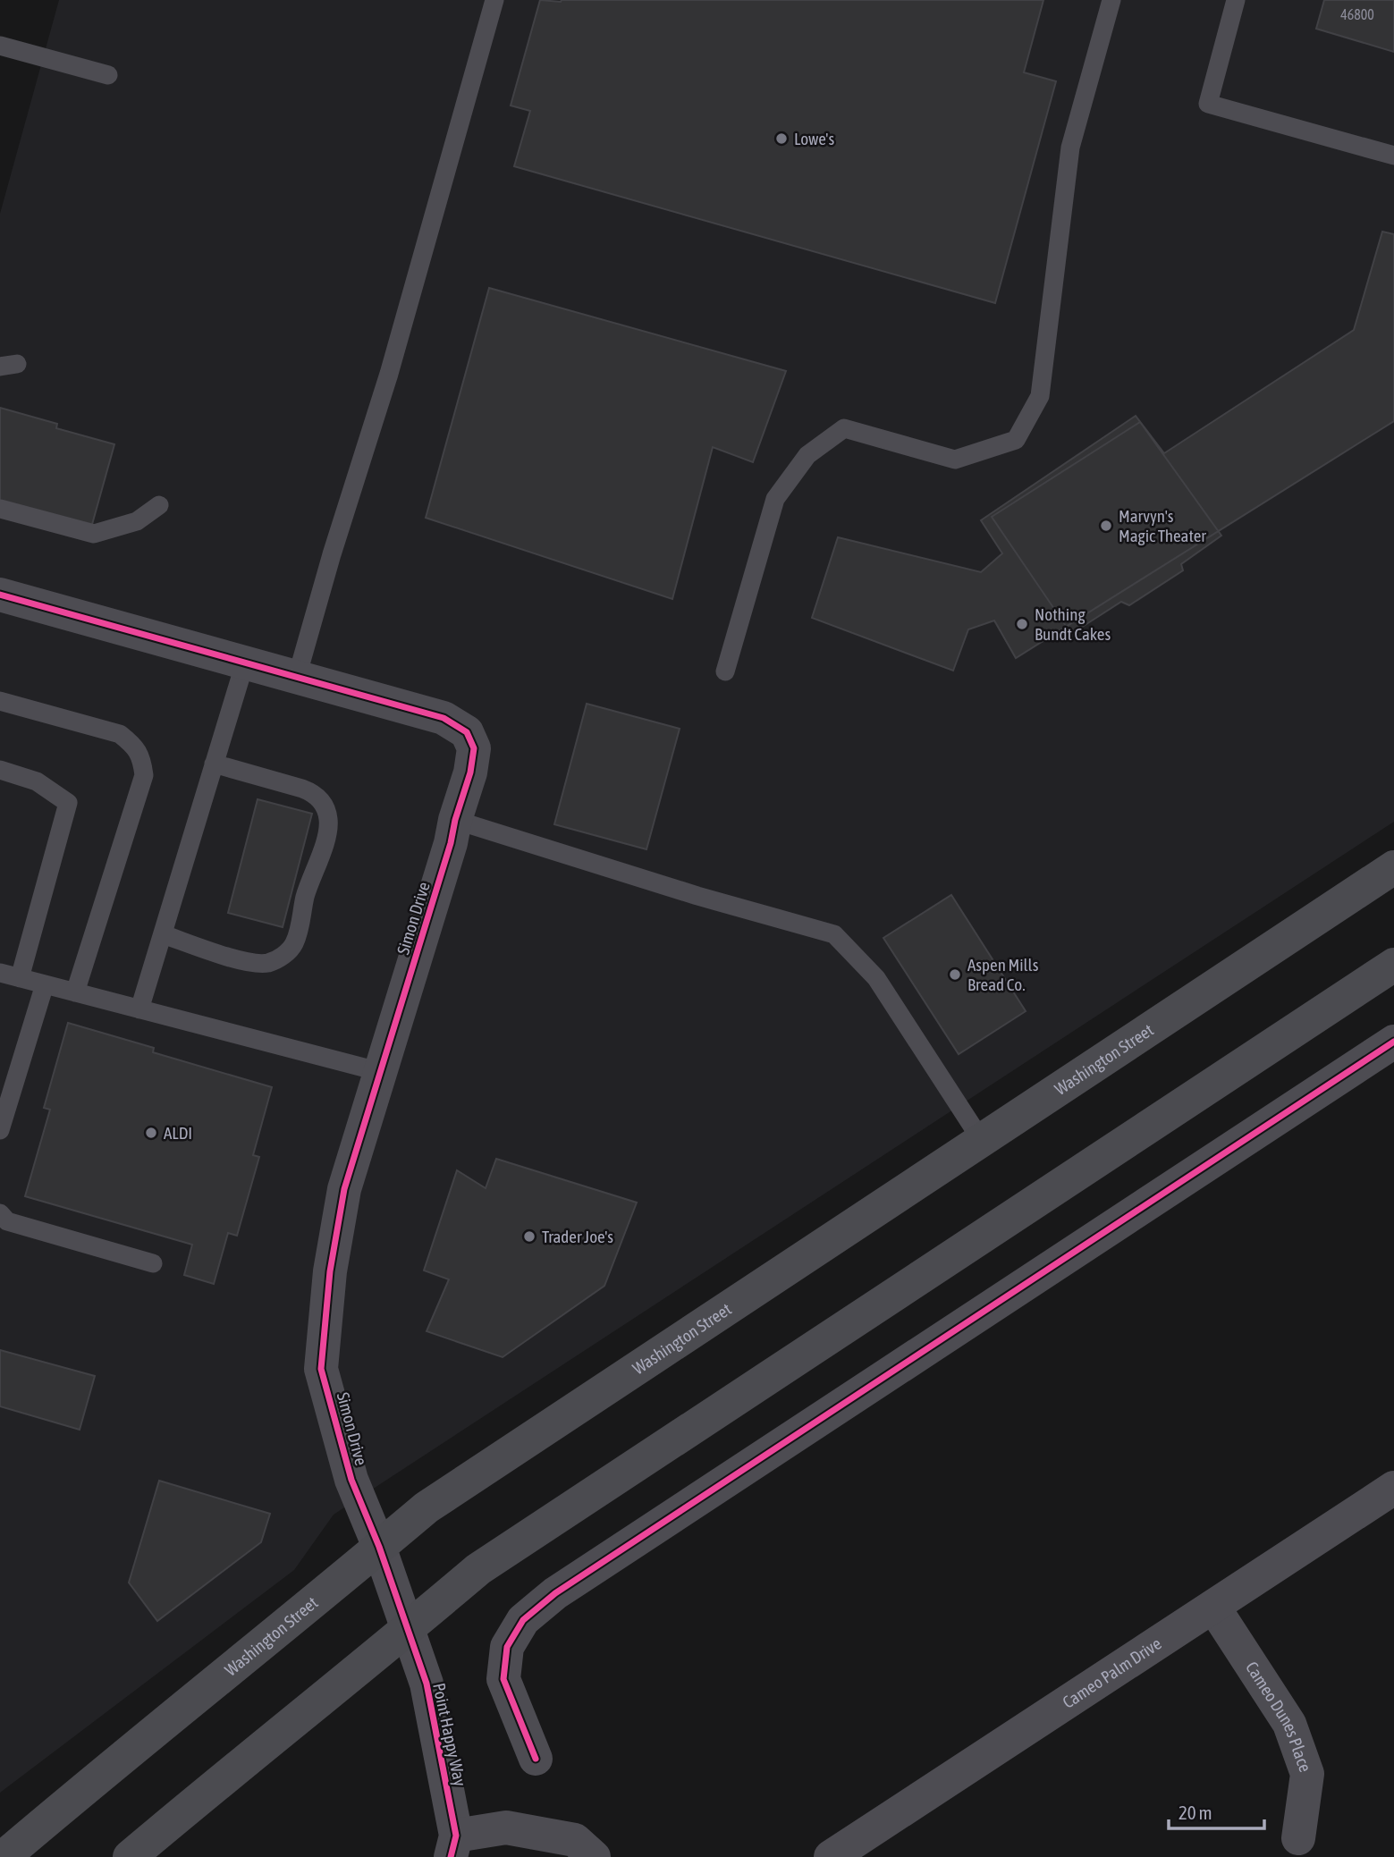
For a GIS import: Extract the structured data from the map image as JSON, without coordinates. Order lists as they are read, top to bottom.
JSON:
{
  "streets": {
    "main road": ["Washington Street"],
    "street": [
      "Simon Drive",
      "Cameo Palm Drive",
      "Cameo Dunes Place",
      "Point Happy Way"
    ]
  },
  "crossings": [
    ["Simon Drive", "Washington Street"],
    ["Simon Drive", "Point Happy Way"],
    ["Cameo Palm Drive", "Cameo Dunes Place"]
  ],
  "places": [
    "Lowe's",
    "Marvyn's Magic Theater",
    "Nothing Bundt Cakes",
    "Aspen Mills Bread Co.",
    "ALDI",
    "Trader Joe's"
  ],
  "house_numbers": ["46800"],
  "scale_bar": "20 m"
}
